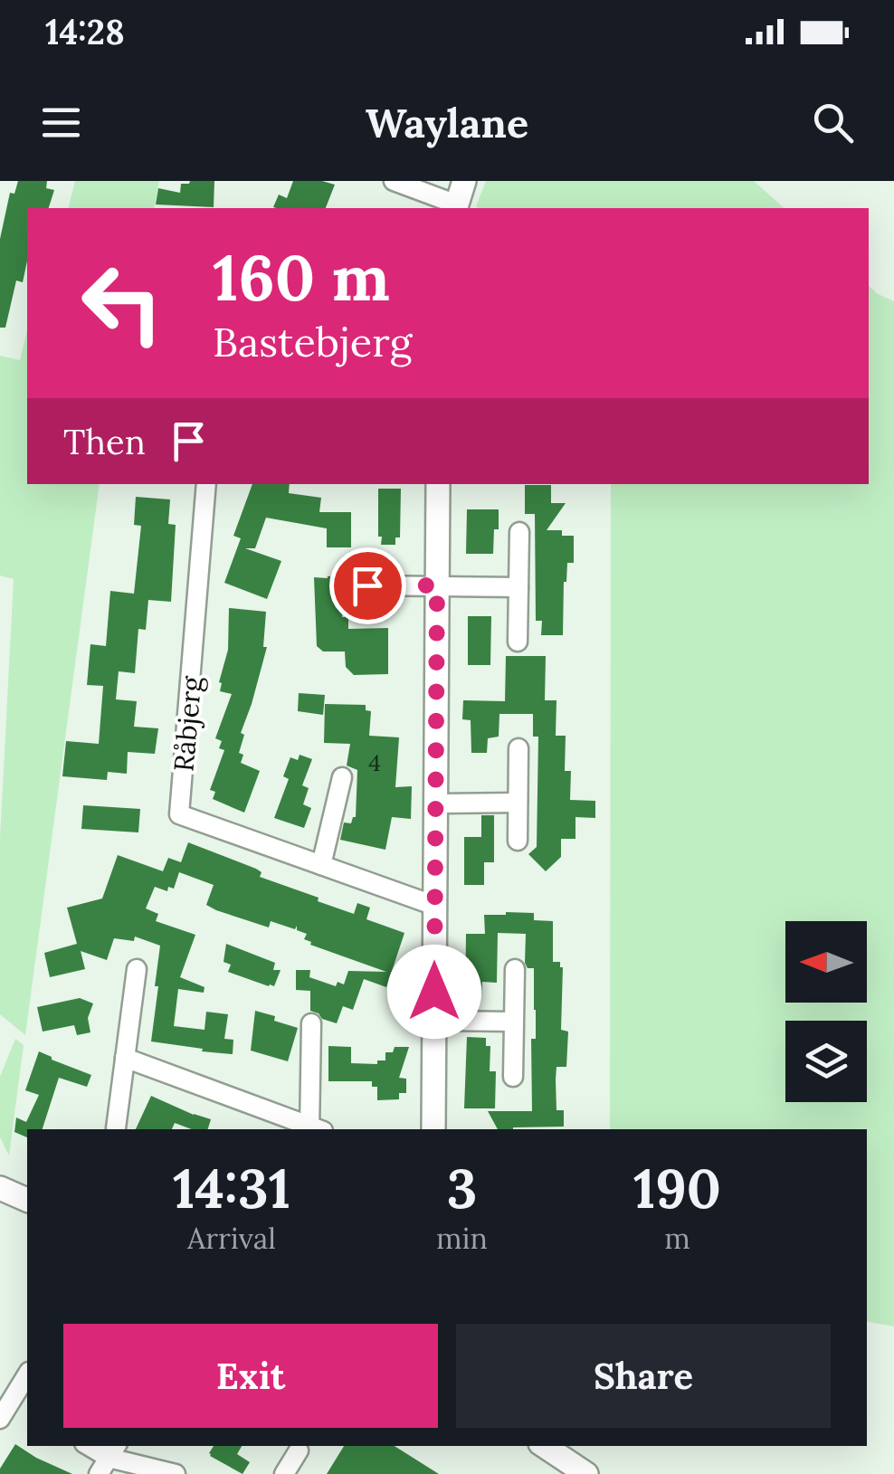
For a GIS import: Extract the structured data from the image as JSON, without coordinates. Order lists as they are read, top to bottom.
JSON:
{
  "streets": {
    "street": ["Råbjerg"]
  },
  "house_numbers": ["4"],
  "north": "left",
  "page": {
    "status": "14:28",
    "header": "Waylane",
    "turn": ["160 m", "Bastebjerg"],
    "then": "Then",
    "eta": [
      "14:31",
      "Arrival",
      "3",
      "min",
      "190",
      "m"
    ],
    "buttons": ["Exit", "Share"]
  }
}
